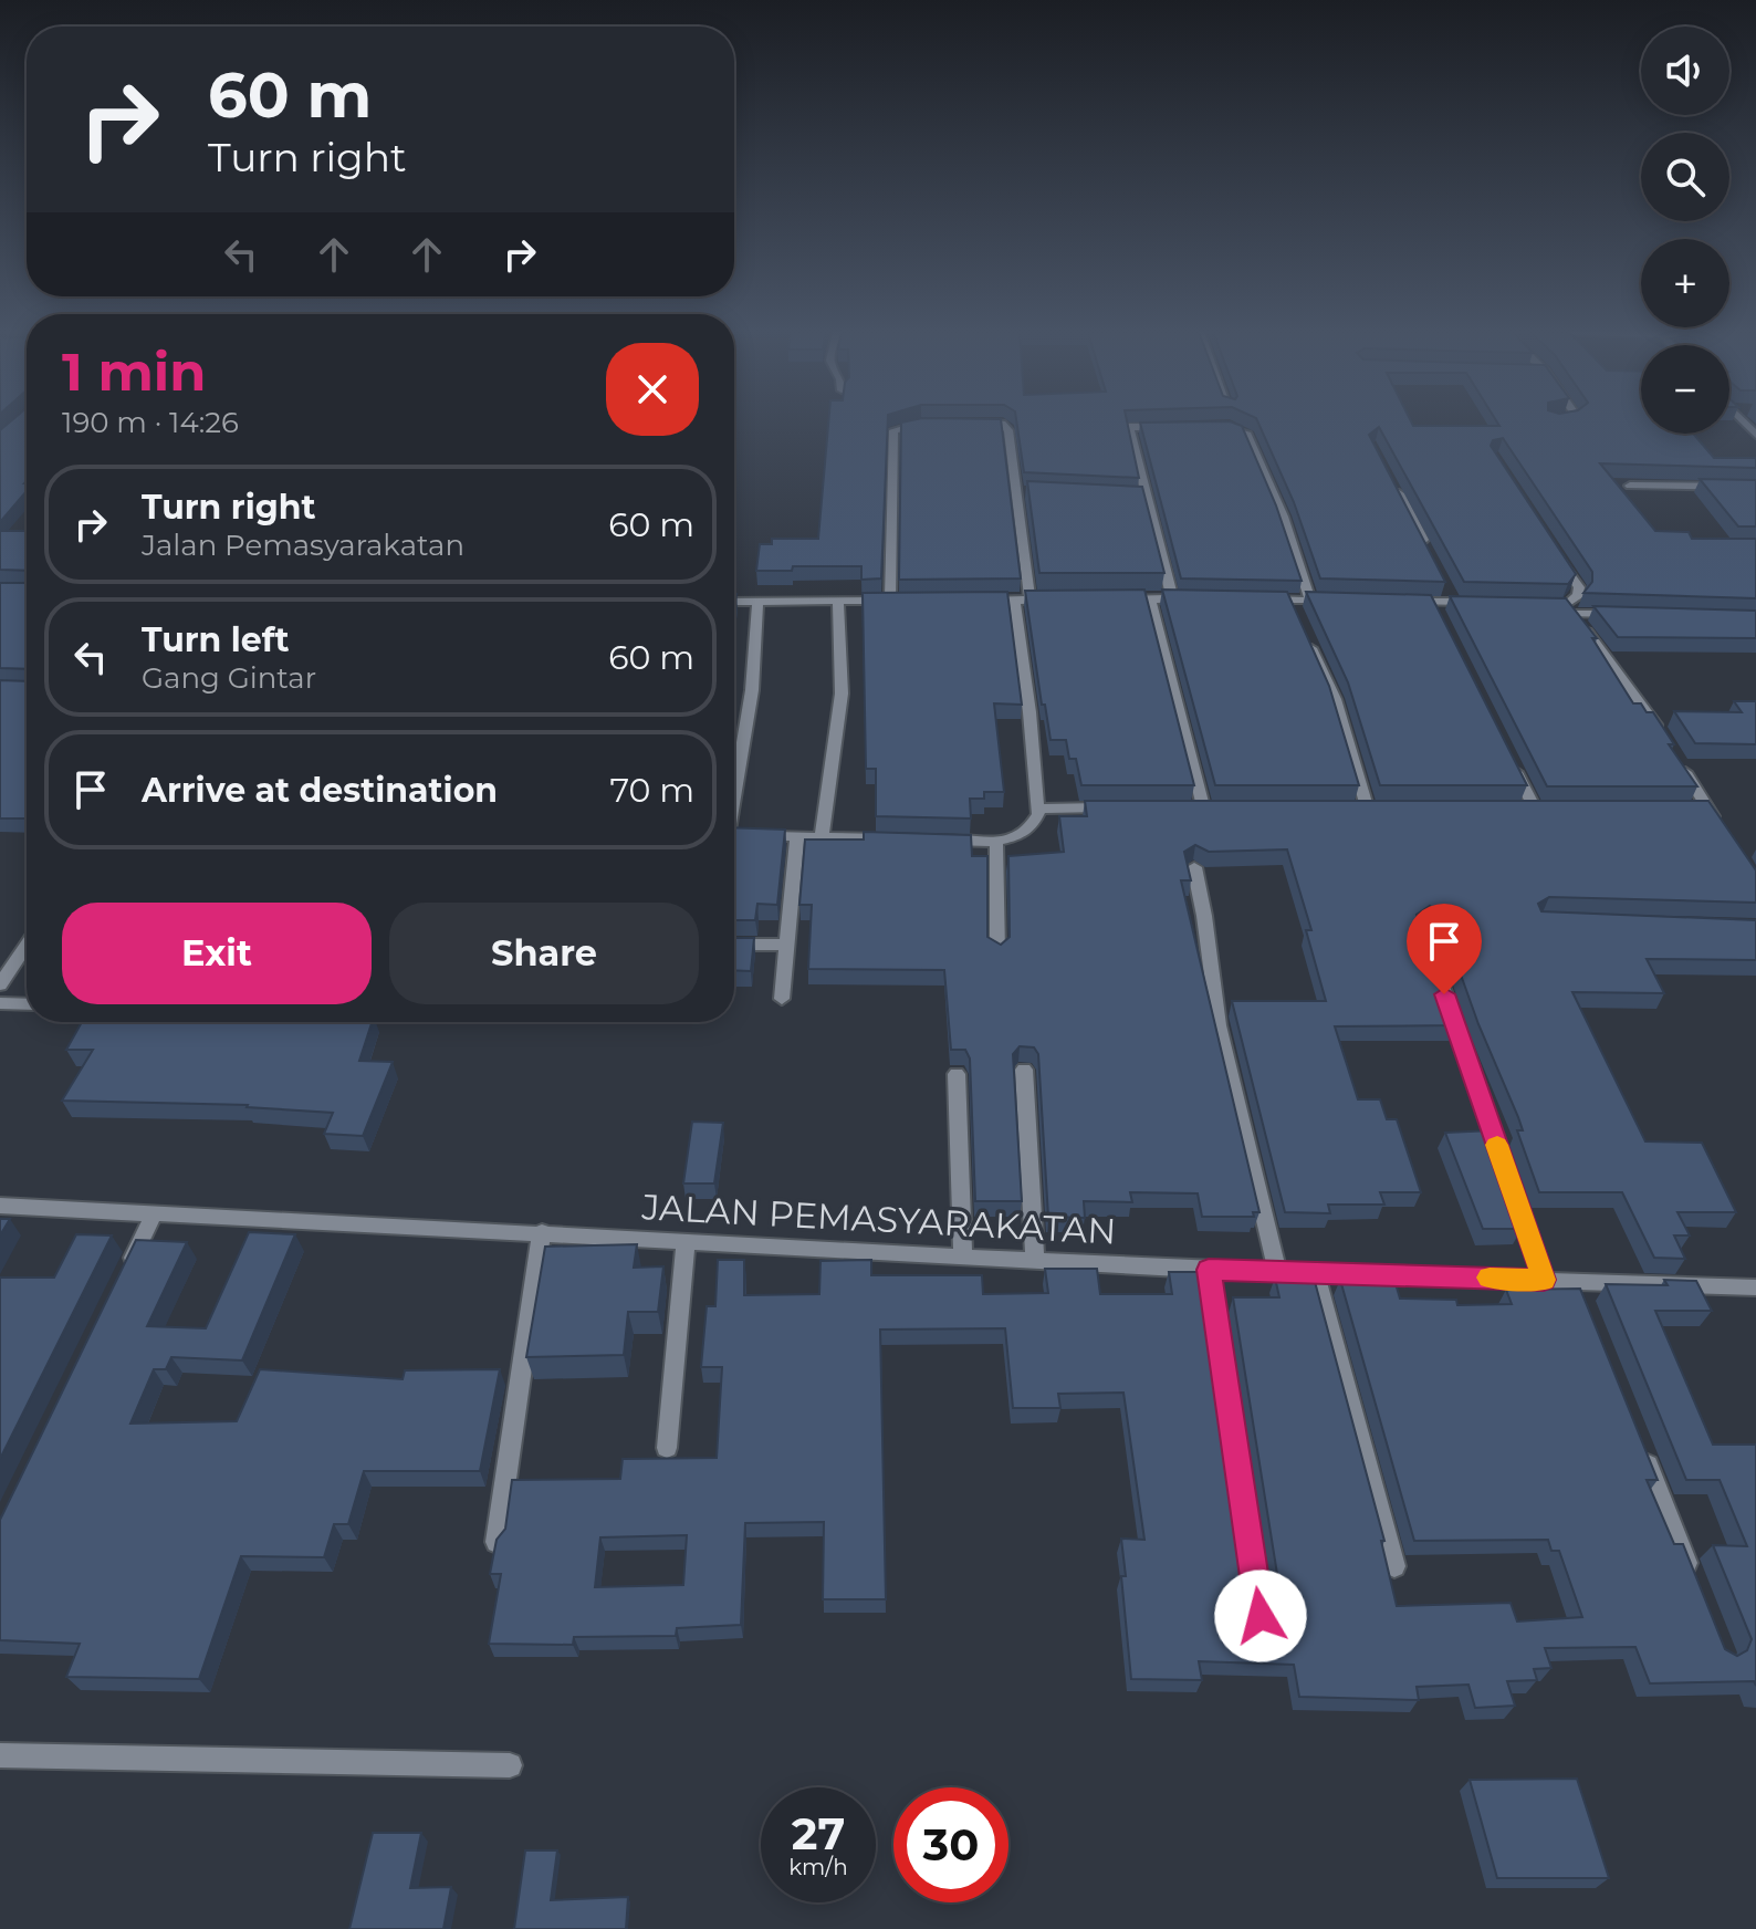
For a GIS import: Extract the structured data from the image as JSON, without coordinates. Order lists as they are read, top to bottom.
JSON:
{
  "streets": {
    "street": ["JALAN PEMASYARAKATAN"]
  },
  "page": {
    "map_buttons": ["+", "−"],
    "turn": ["60 m", "Turn right"],
    "heading": ["1 min", "190 m · 14:26"],
    "list": [
      {
        "name": "Turn right",
        "note": "Jalan Pemasyarakatan",
        "value": "60 m"
      },
      {
        "name": "Turn left",
        "note": "Gang Gintar",
        "value": "60 m"
      },
      {
        "name": "Arrive at destination",
        "value": "70 m"
      }
    ],
    "buttons": ["Exit", "Share"],
    "speed": "27 km/h",
    "limit": "30"
  }
}
